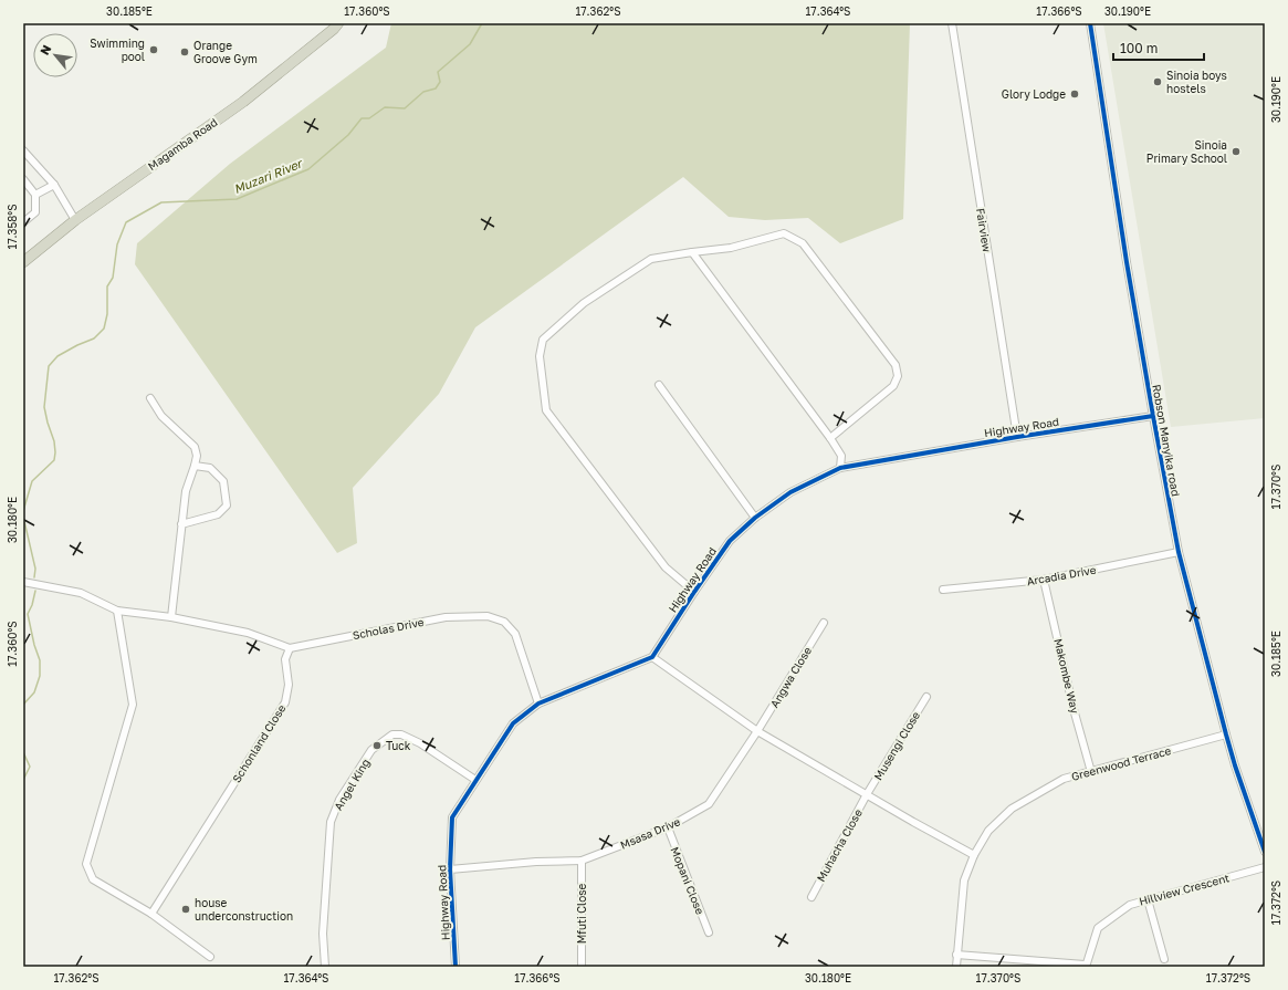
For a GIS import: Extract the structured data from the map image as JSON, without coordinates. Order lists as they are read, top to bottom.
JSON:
{
  "streets": {
    "highway": ["Magamba Road"],
    "street": [
      "Fairview",
      "Highway Road",
      "Robson Manyika road",
      "Arcadia Drive",
      "Scholas Drive",
      "Makombe Way",
      "Angwa Close",
      "Schonland Close",
      "Musengi Close",
      "Greenwood Terrace",
      "Angel King",
      "Msasa Drive",
      "Muhacha Close",
      "Mopani Close",
      "Hillview Crescent",
      "Mfuti Close"
    ]
  },
  "crossings": [
    ["Fairview", "Highway Road"],
    ["Highway Road", "Robson Manyika road"],
    ["Highway Road", "Scholas Drive"],
    ["Highway Road", "Angel King"],
    ["Highway Road", "Msasa Drive"],
    ["Robson Manyika road", "Arcadia Drive"],
    ["Robson Manyika road", "Greenwood Terrace"],
    ["Arcadia Drive", "Makombe Way"],
    ["Scholas Drive", "Schonland Close"],
    ["Makombe Way", "Greenwood Terrace"],
    ["Angwa Close", "Msasa Drive"],
    ["Musengi Close", "Muhacha Close"],
    ["Msasa Drive", "Mopani Close"],
    ["Msasa Drive", "Mfuti Close"]
  ],
  "water": ["Muzari River"],
  "places": [
    "Swimming pool",
    "Orange Groove Gym",
    "Sinoia boys hostels",
    "Glory Lodge",
    "Sinoia Primary School",
    "Tuck",
    "house underconstruction"
  ],
  "scale_bar": "100 m",
  "north": "top left",
  "coordinates": [
    "30.185°E",
    "17.360°S",
    "17.362°S",
    "17.364°S",
    "17.366°S",
    "30.190°E",
    "17.358°S",
    "17.370°S",
    "30.180°E",
    "17.372°S"
  ]
}
